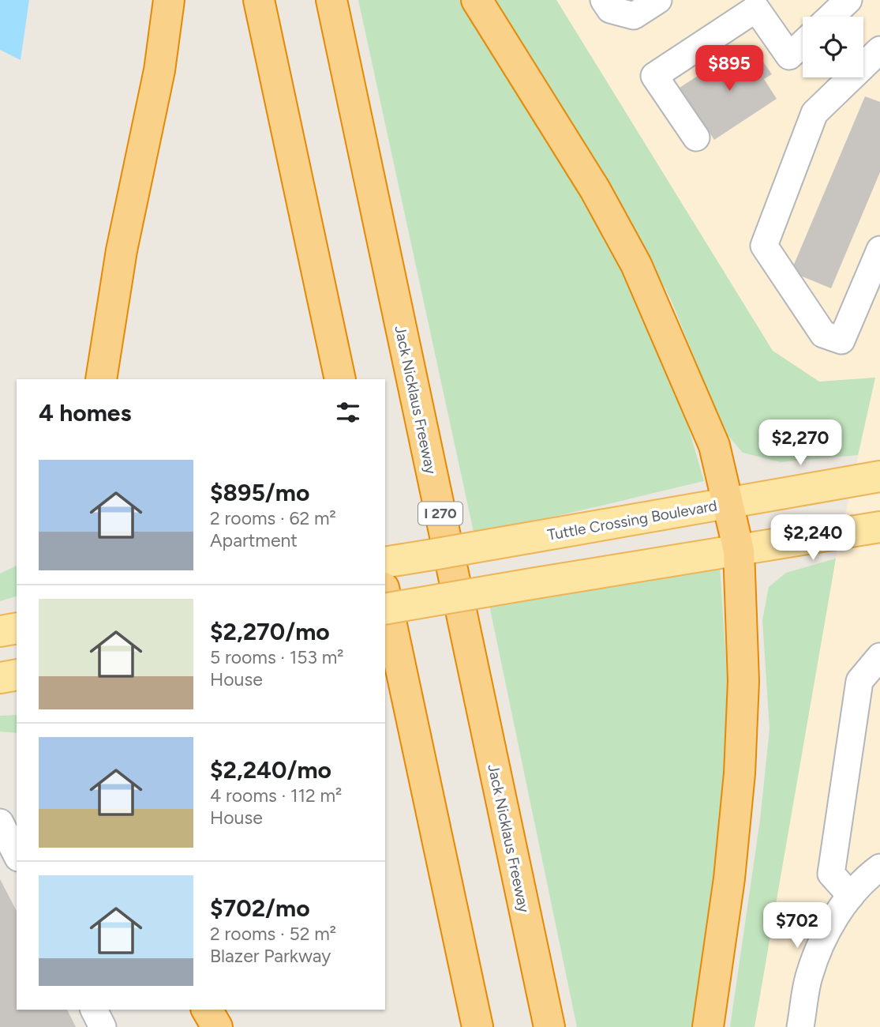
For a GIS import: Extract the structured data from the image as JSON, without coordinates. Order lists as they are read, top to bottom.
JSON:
{
  "streets": {
    "highway": ["Jack Nicklaus Freeway", "I 270"],
    "main road": ["Tuttle Crossing Boulevard"]
  },
  "page": {
    "price": [
      "$895",
      "$2,270",
      "$2,240",
      "$702"
    ],
    "heading": "4 homes",
    "list": [
      {
        "name": "$895/mo",
        "note": "2 rooms · 62 m² · Apartment"
      },
      {
        "name": "$2,270/mo",
        "note": "5 rooms · 153 m² · House"
      },
      {
        "name": "$2,240/mo",
        "note": "4 rooms · 112 m² · House"
      },
      {
        "name": "$702/mo",
        "note": "2 rooms · 52 m² · Blazer Parkway"
      }
    ]
  }
}
